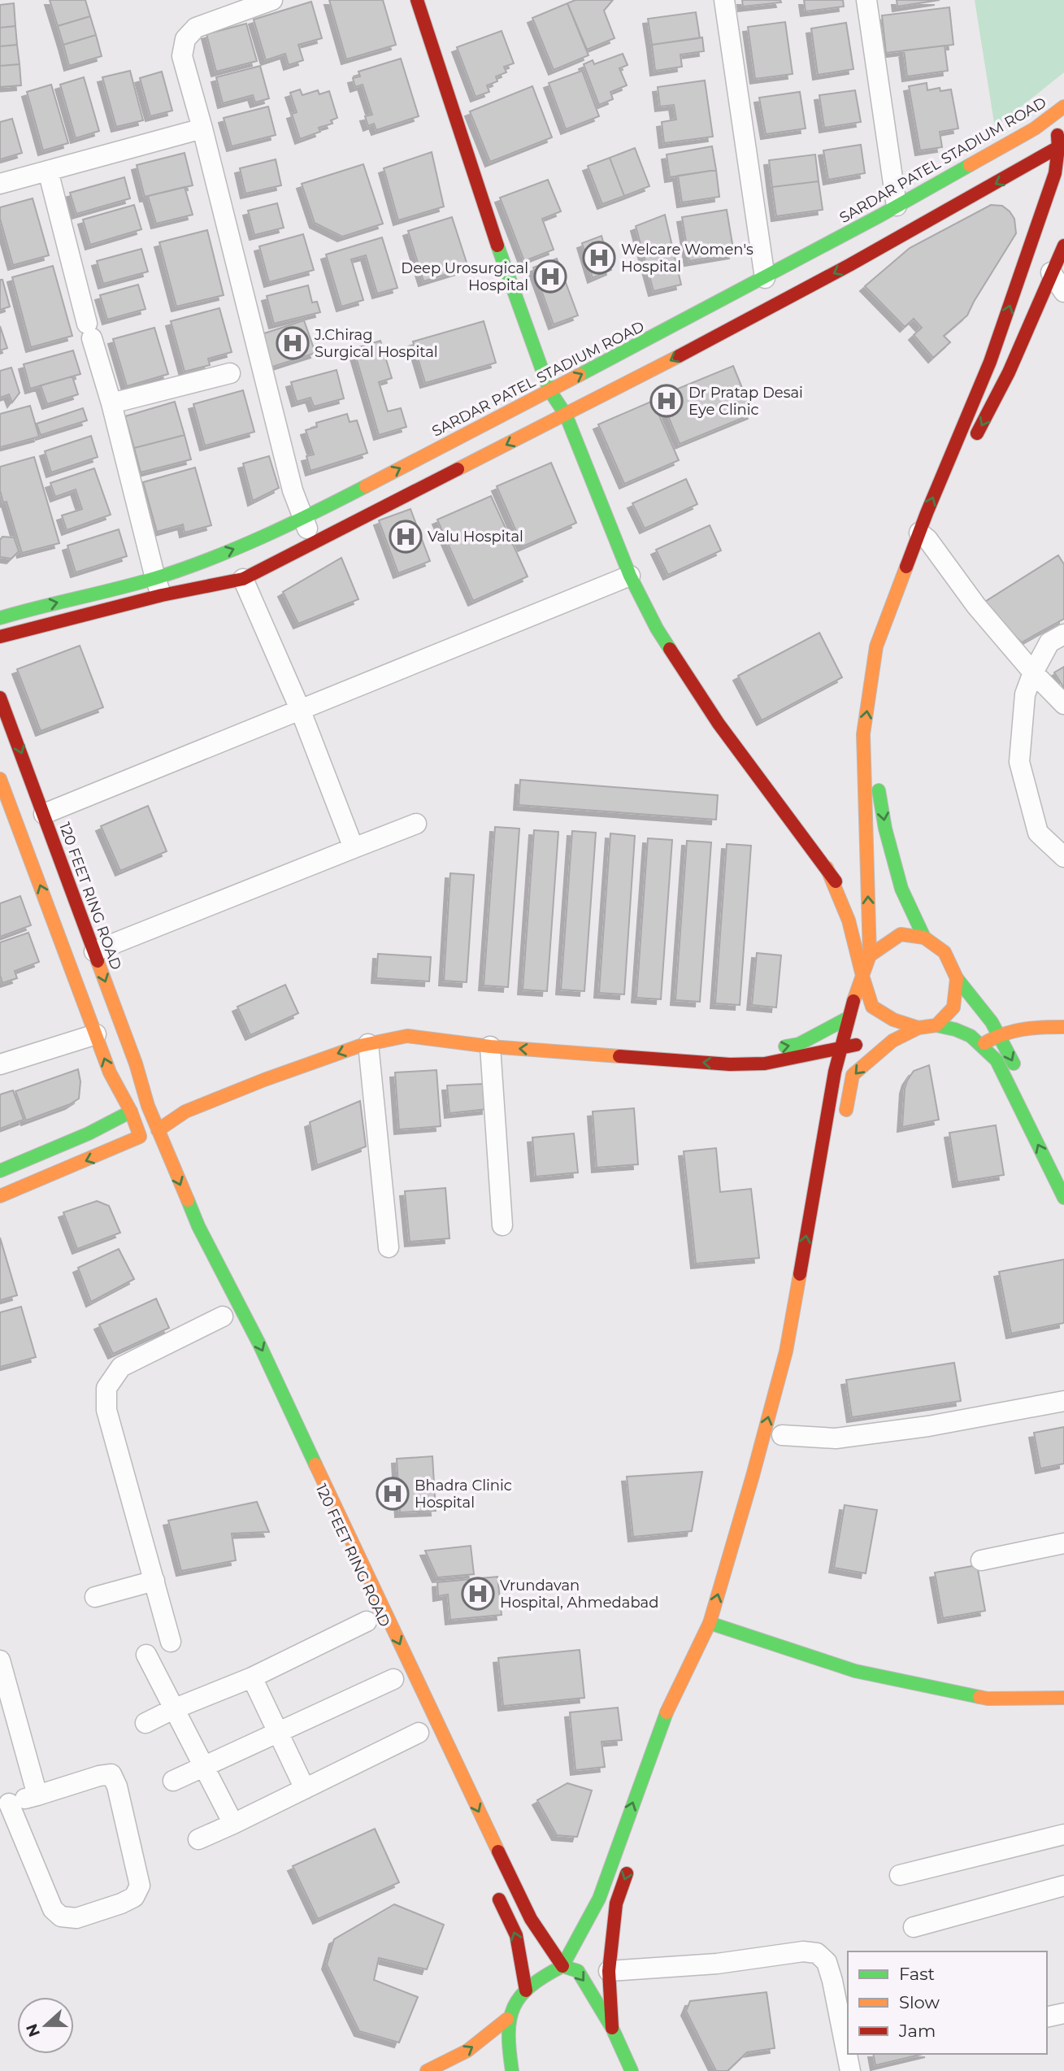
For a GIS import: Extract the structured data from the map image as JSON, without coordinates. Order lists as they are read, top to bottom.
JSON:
{
  "streets": {
    "street": ["SARDAR PATEL STADIUM ROAD", "120 FEET RING ROAD"]
  },
  "one_way": ["120 FEET RING ROAD"],
  "places": {
    "hospital": [
      "Welcare Women's Hospital",
      "Deep Urosurgical Hospital",
      "J.Chirag Surgical Hospital",
      "Dr Pratap Desai Eye Clinic",
      "Valu Hospital",
      "Bhadra Clinic Hospital",
      "Vrundavan Hospital, Ahmedabad"
    ]
  },
  "legend": ["Fast", "Slow", "Jam"],
  "north": "left"
}
